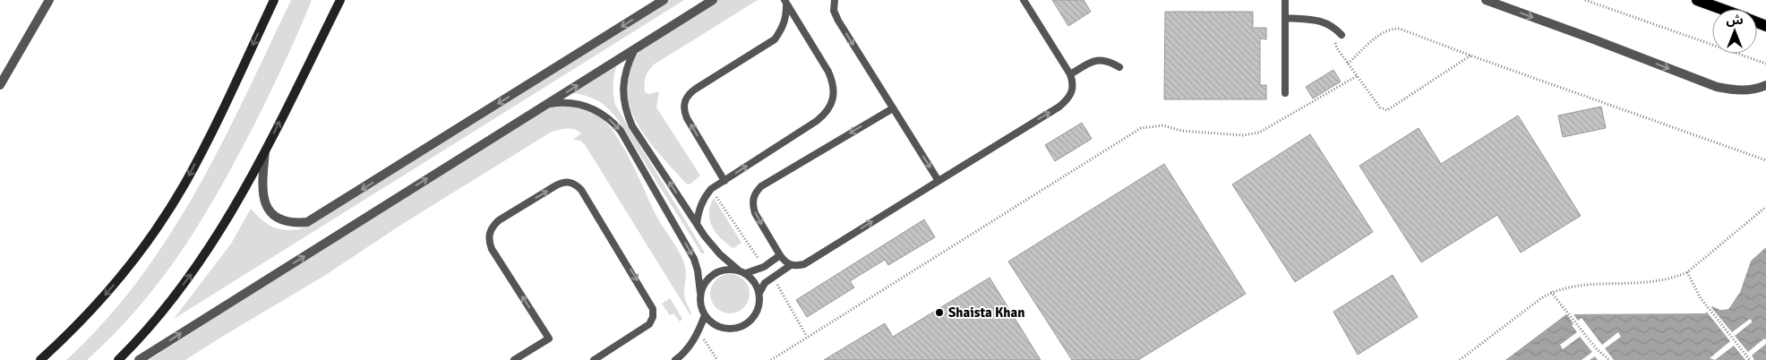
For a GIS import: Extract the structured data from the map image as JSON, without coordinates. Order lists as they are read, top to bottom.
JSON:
{
  "places": ["Shaista Khan"],
  "north": "top"
}
